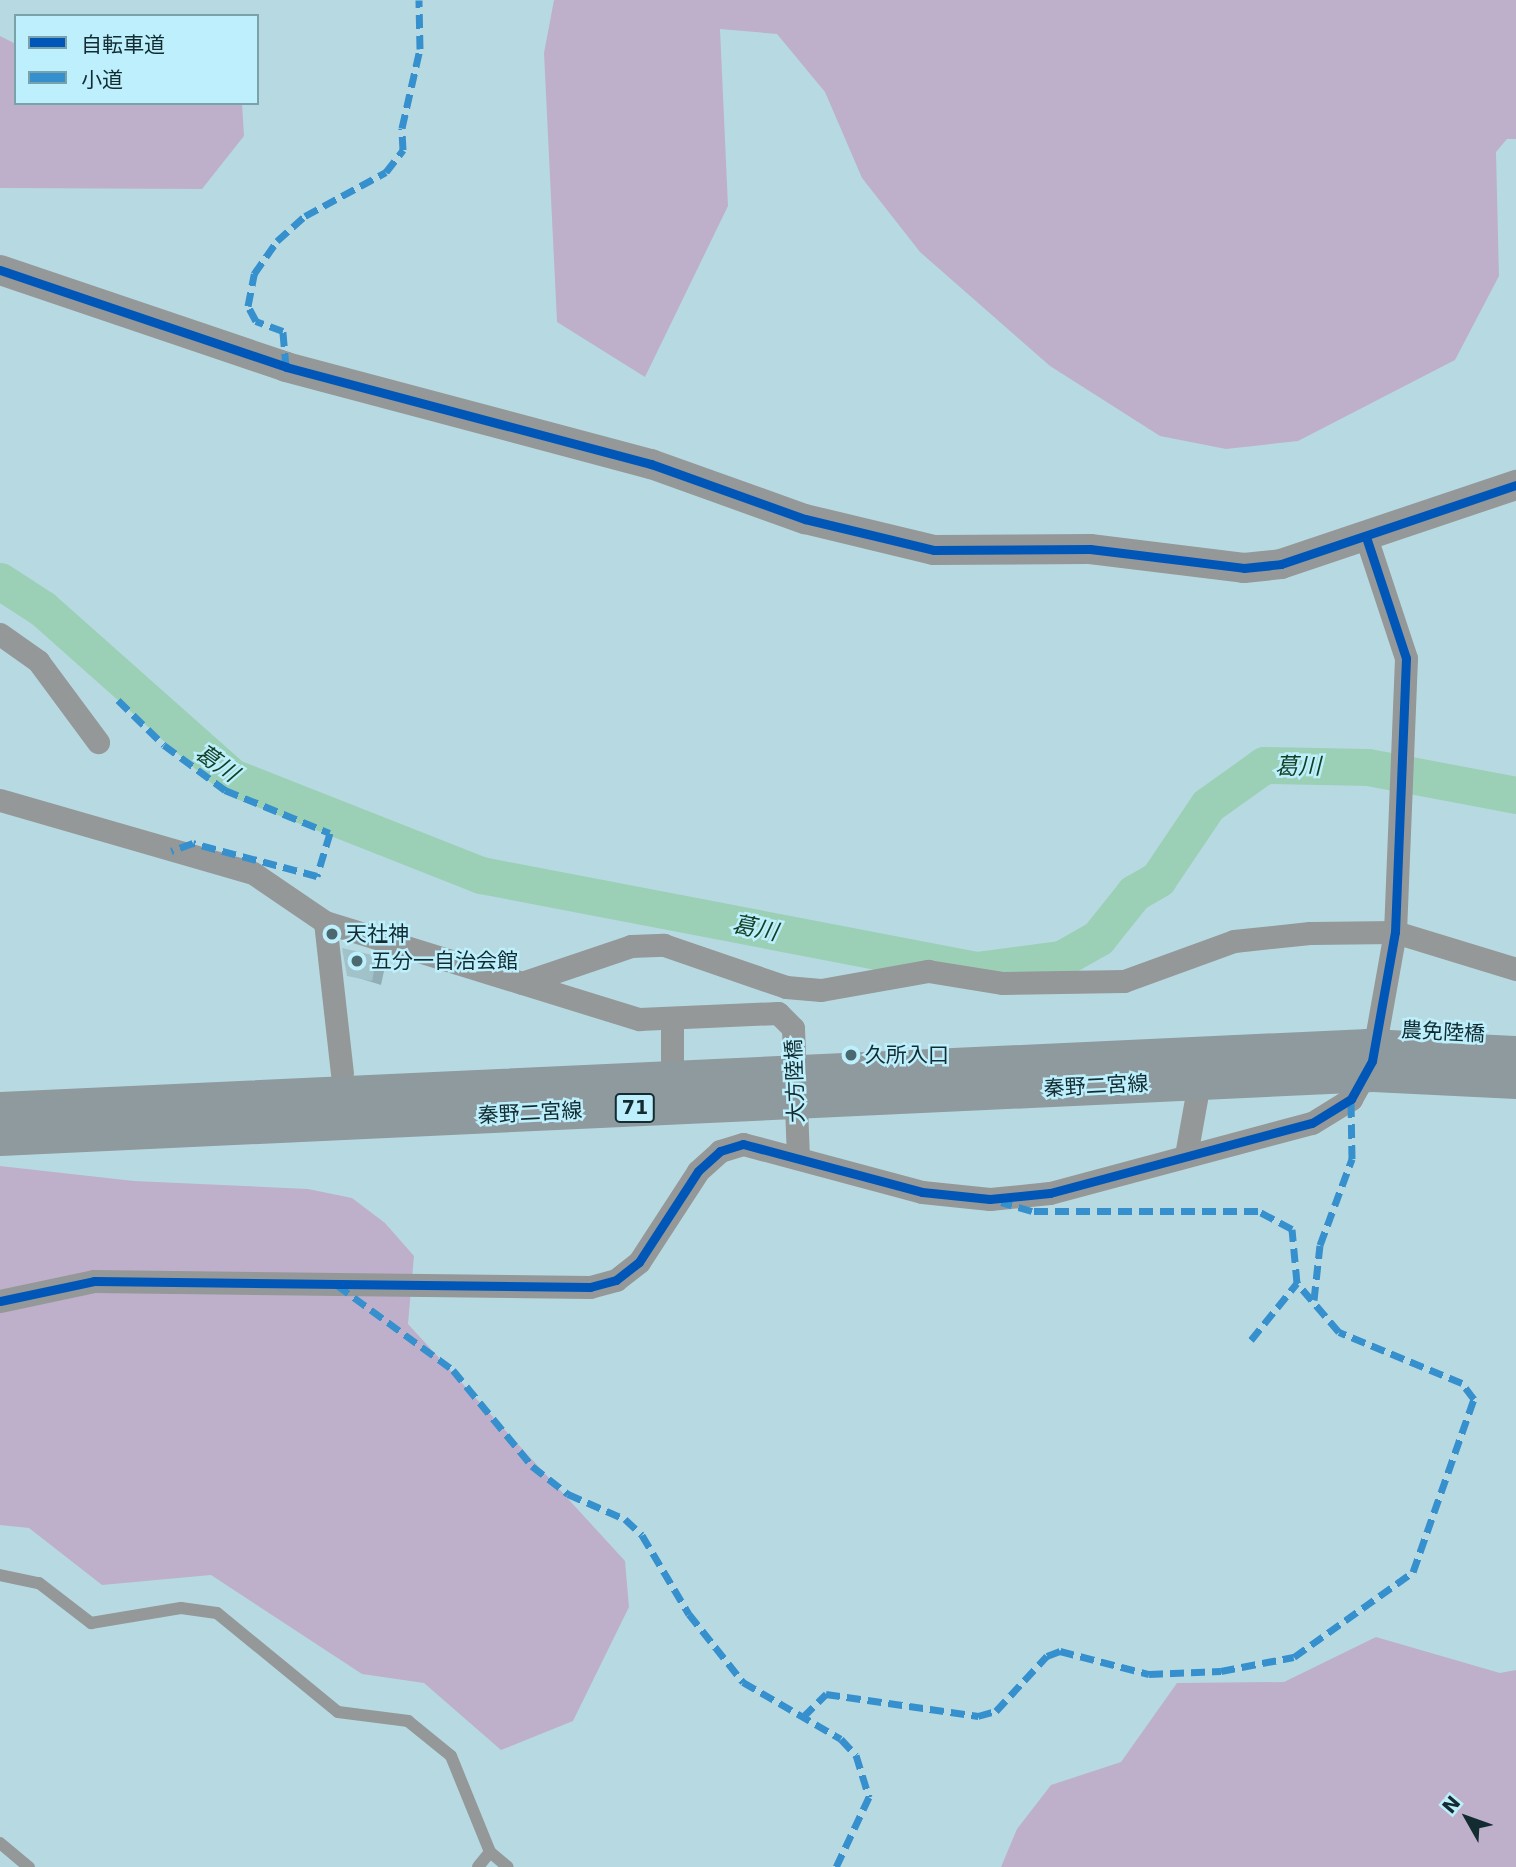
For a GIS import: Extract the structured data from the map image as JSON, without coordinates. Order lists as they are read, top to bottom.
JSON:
{
  "streets": {
    "main road": ["農免陸橋", "秦野二宮線", "71"],
    "street": ["大方陸橋"]
  },
  "crossings": [
    ["農免陸橋", "秦野二宮線"],
    ["秦野二宮線", "71"]
  ],
  "water": ["葛川"],
  "places": ["天社神", "五分一自治会館", "久所入口"],
  "legend": ["自転車道", "小道"],
  "north": "top left"
}
